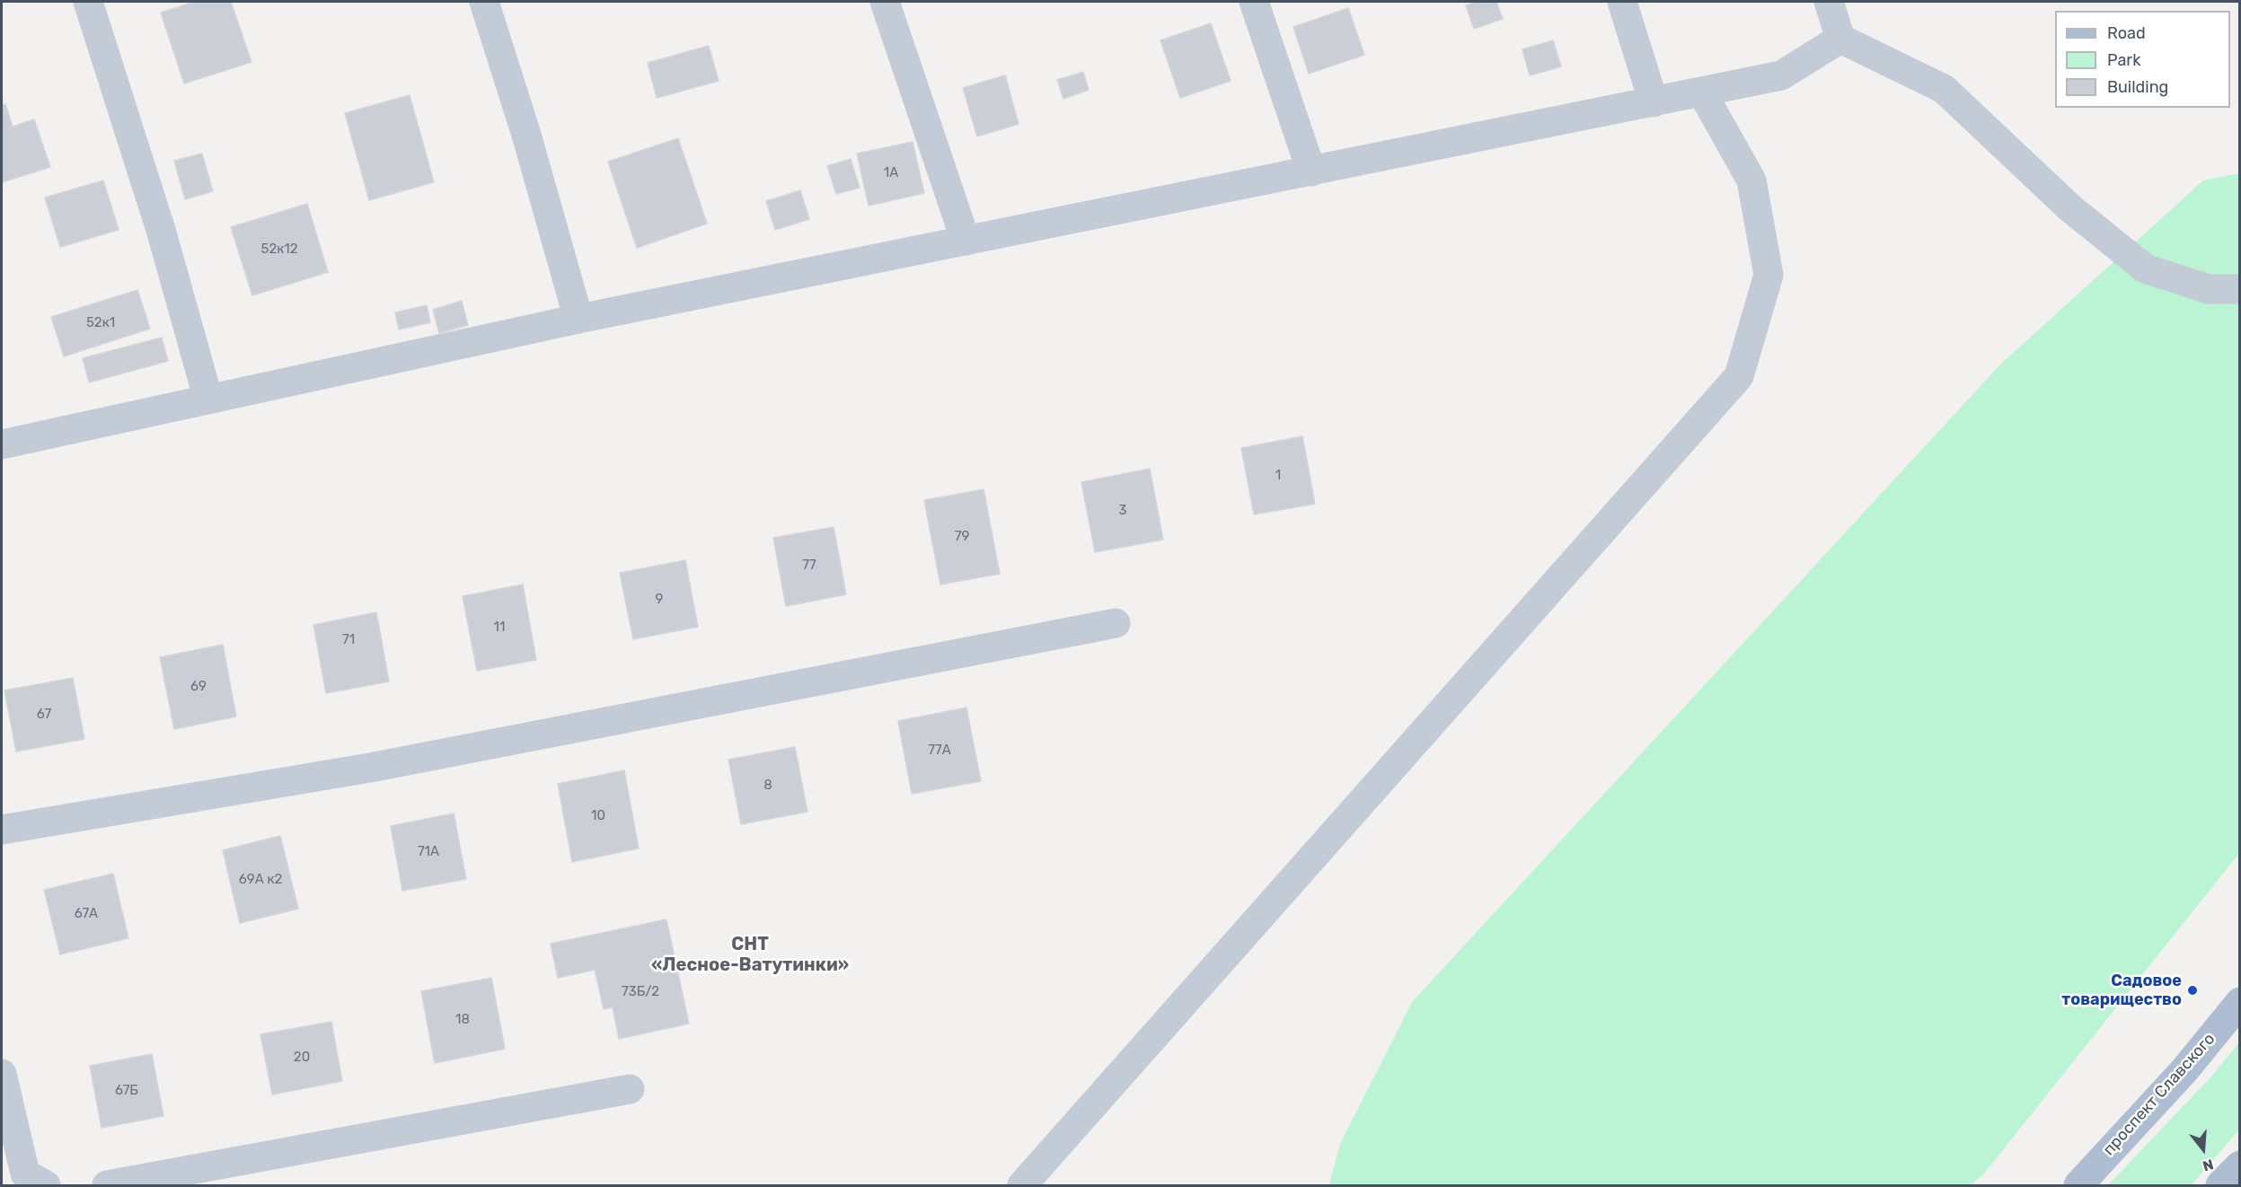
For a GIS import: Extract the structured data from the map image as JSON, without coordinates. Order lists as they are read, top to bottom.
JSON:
{
  "streets": {
    "main road": ["проспект Славского"]
  },
  "districts": ["СНТ «Лесное-Ватутинки»"],
  "places": ["Садовое товарищество"],
  "house_numbers": [
    "1А",
    "52к12",
    "52к1",
    "1",
    "3",
    "79",
    "77",
    "9",
    "11",
    "71",
    "69",
    "67",
    "77А",
    "8",
    "10",
    "71А",
    "69А к2",
    "67А",
    "73Б/2",
    "18",
    "20",
    "67Б"
  ],
  "legend": ["Road", "Park", "Building"],
  "north": "bottom"
}
